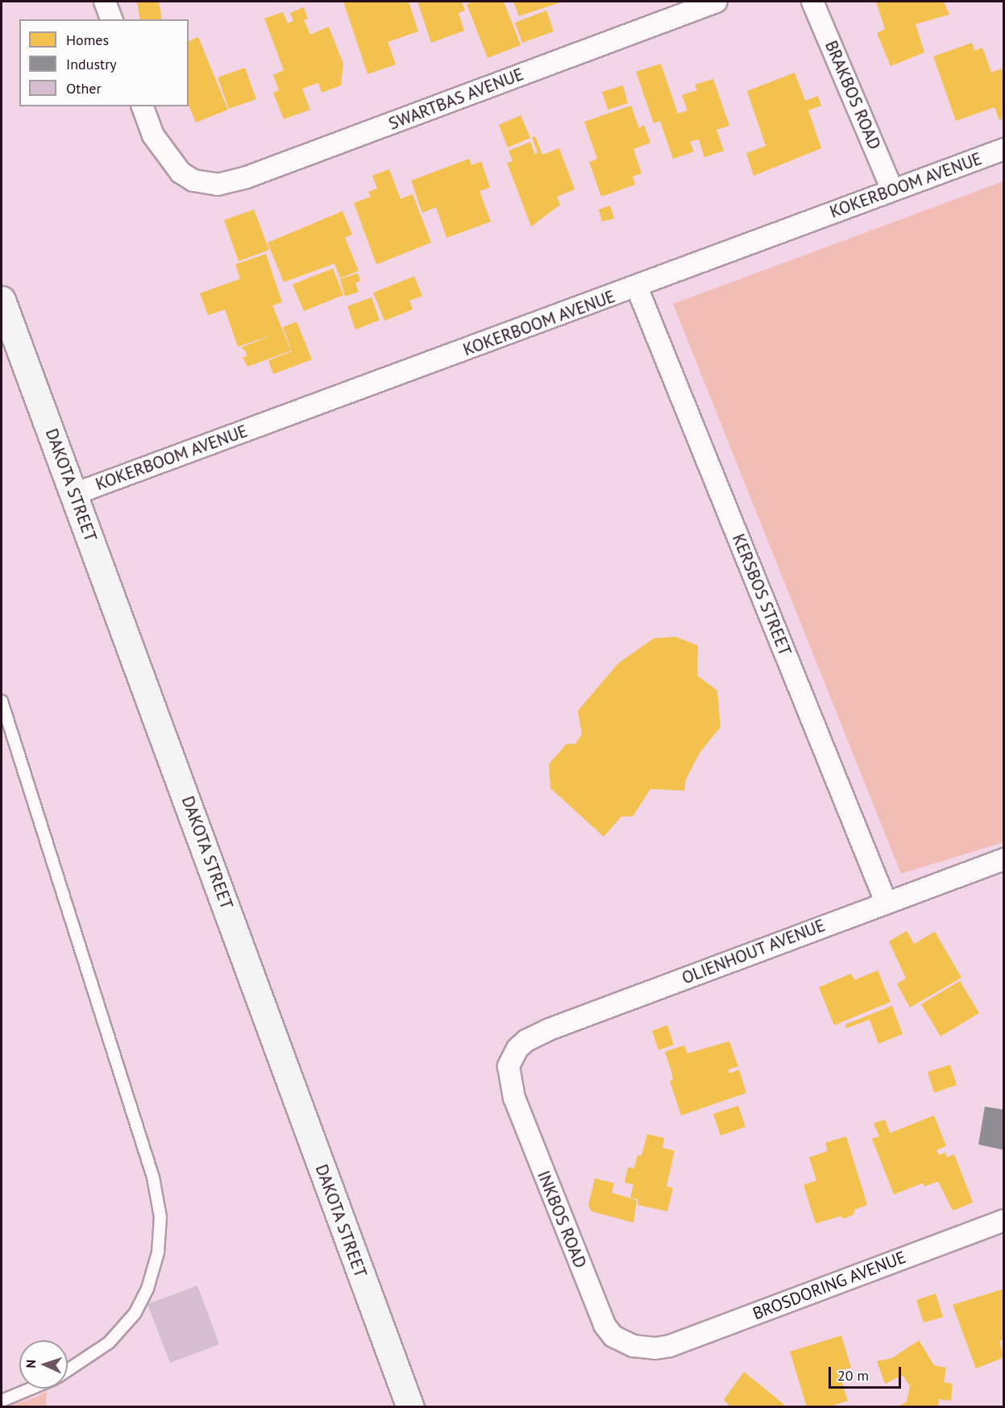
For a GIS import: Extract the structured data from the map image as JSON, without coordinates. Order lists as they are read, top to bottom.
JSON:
{
  "streets": {
    "street": [
      "BRAKBOS ROAD",
      "SWARTBAS AVENUE",
      "KOKERBOOM AVENUE",
      "DAKOTA STREET",
      "KERSBOS STREET",
      "OLIENHOUT AVENUE",
      "INKBOS ROAD",
      "BROSDORING AVENUE"
    ]
  },
  "crossings": [
    ["BRAKBOS ROAD", "KOKERBOOM AVENUE"],
    ["KOKERBOOM AVENUE", "DAKOTA STREET"],
    ["KOKERBOOM AVENUE", "KERSBOS STREET"],
    ["KERSBOS STREET", "OLIENHOUT AVENUE"],
    ["OLIENHOUT AVENUE", "INKBOS ROAD"],
    ["INKBOS ROAD", "BROSDORING AVENUE"]
  ],
  "legend": ["Homes", "Industry", "Other"],
  "scale_bar": "20 m",
  "north": "left"
}
